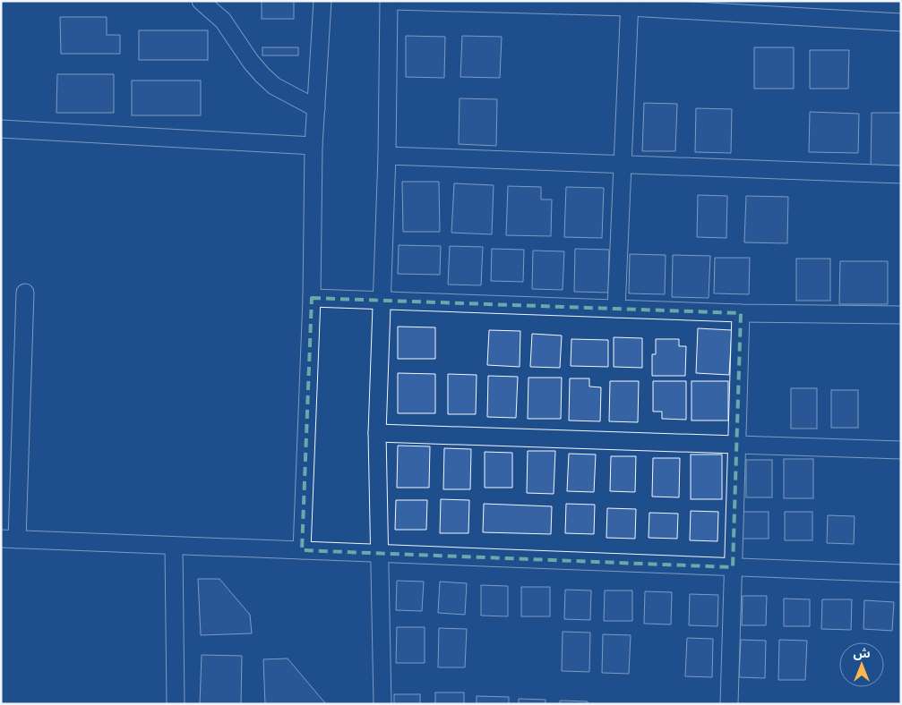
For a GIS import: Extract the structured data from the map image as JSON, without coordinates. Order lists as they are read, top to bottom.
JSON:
{
  "north": "top"
}
